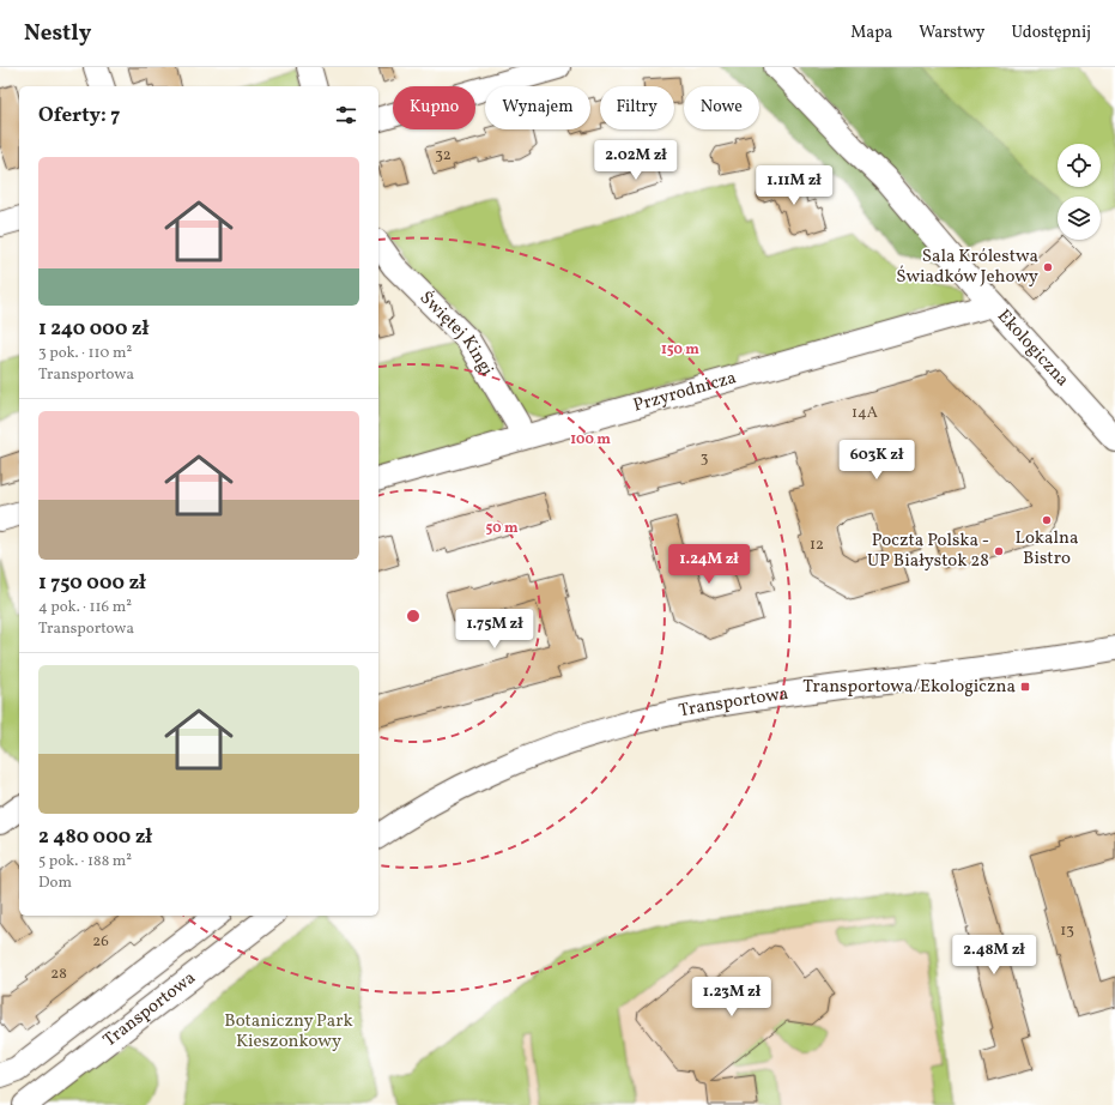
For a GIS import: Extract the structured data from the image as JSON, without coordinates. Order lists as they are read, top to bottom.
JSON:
{
  "streets": {
    "street": [
      "Świętej Kingi",
      "Ekologiczna",
      "Przyrodnicza",
      "Transportowa"
    ]
  },
  "crossings": [
    ["Świętej Kingi", "Przyrodnicza"],
    ["Ekologiczna", "Przyrodnicza"]
  ],
  "parks": ["Botaniczny Park Kieszonkowy"],
  "places": {
    "other": ["Sala Królestwa Świadków Jehowy", "Lokalna Bistro", "Poczta Polska - UP Białystok 28"],
    "transit": ["Transportowa/Ekologiczna"]
  },
  "house_numbers": [
    "32",
    "14A",
    "3",
    "12",
    "13",
    "26",
    "28"
  ],
  "page": {
    "header": "Nestly",
    "nav": ["Mapa", "Warstwy", "Udostępnij"],
    "chip": [
      "Kupno",
      "Wynajem",
      "Filtry",
      "Nowe"
    ],
    "heading": "Oferty: 7",
    "price": [
      "2.02M zł",
      "1.11M zł",
      "603K zł",
      "1.24M zł",
      "1.75M zł",
      "2.48M zł",
      "1.23M zł"
    ],
    "list": [
      {
        "name": "1 240 000 zł",
        "note": "3 pok. · 110 m² · Transportowa"
      },
      {
        "name": "1 750 000 zł",
        "note": "4 pok. · 116 m² · Transportowa"
      },
      {
        "name": "2 480 000 zł",
        "note": "5 pok. · 188 m² · Dom"
      }
    ]
  },
  "rings": ["150 m", "100 m", "50 m"]
}
